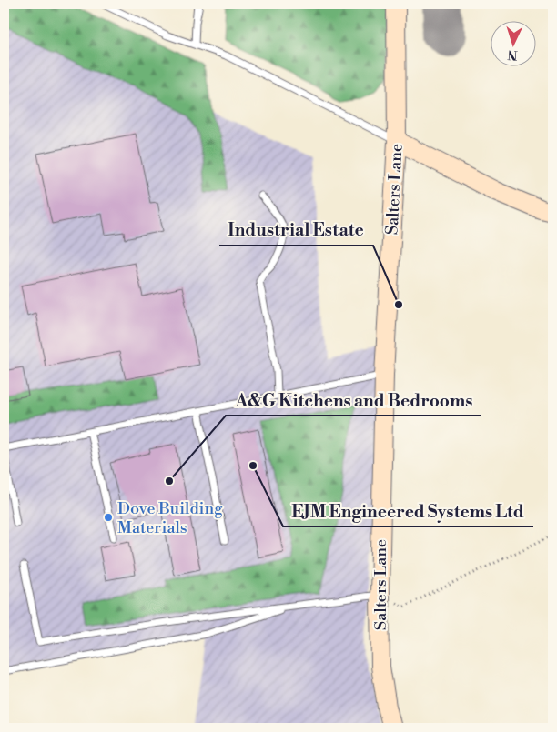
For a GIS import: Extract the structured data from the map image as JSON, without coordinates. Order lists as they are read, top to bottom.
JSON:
{
  "streets": {
    "main road": ["Salters Lane"]
  },
  "places": [
    "Industrial Estate",
    "EJM Engineered Systems Ltd",
    "A&G Kitchens and Bedrooms",
    "Dove Building Materials"
  ],
  "north": "bottom"
}
